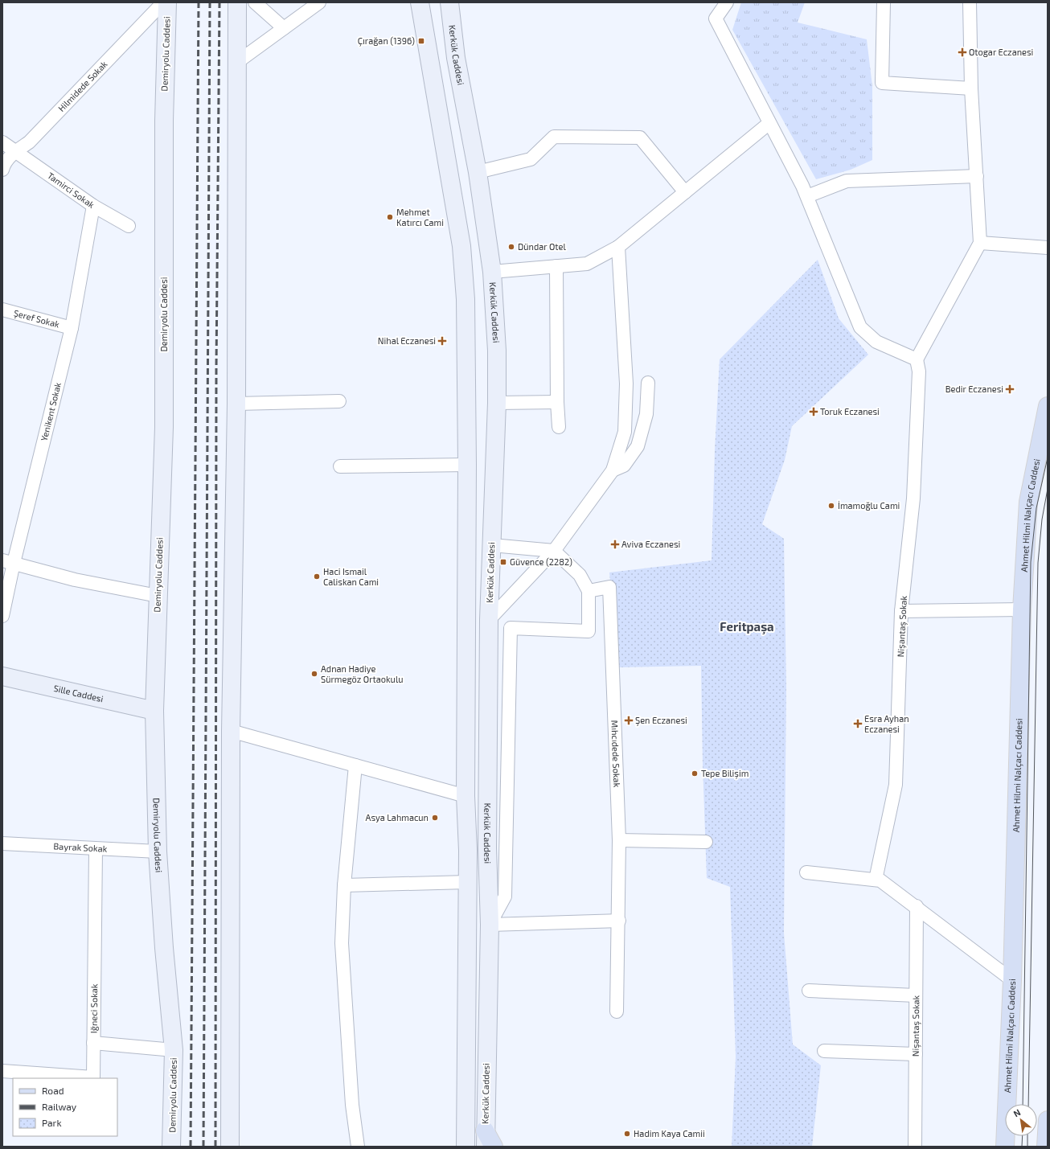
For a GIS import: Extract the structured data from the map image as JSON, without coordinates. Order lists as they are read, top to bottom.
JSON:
{
  "streets": {
    "main road": ["Ahmet Hilmi Nalçacı Caddesi"],
    "street": [
      "Demiryolu Caddesi",
      "Kerkük Caddesi",
      "Hilmidede Sokak",
      "Tamirci Sokak",
      "Şeref Sokak",
      "Yenikent Sokak",
      "Nişantaş Sokak",
      "Sille Caddesi",
      "Mıhcıdede Sokak",
      "Bayrak Sokak",
      "Iğneci Sokak"
    ]
  },
  "crossings": [
    ["Demiryolu Caddesi", "Sille Caddesi"],
    ["Demiryolu Caddesi", "Bayrak Sokak"],
    ["Hilmidede Sokak", "Tamirci Sokak"],
    ["Tamirci Sokak", "Yenikent Sokak"],
    ["Şeref Sokak", "Yenikent Sokak"],
    ["Bayrak Sokak", "Iğneci Sokak"]
  ],
  "districts": ["Feritpaşa"],
  "places": {
    "transit": ["Çırağan (1396)", "Güvence (2282)"],
    "health": [
      "Otogar Eczanesi",
      "Nihal Eczanesi",
      "Bedir Eczanesi",
      "Toruk Eczanesi",
      "Aviva Eczanesi",
      "Şen Eczanesi",
      "Esra Ayhan Eczanesi"
    ],
    "other": [
      "Mehmet Katırcı Cami",
      "Dündar Otel",
      "İmamoğlu Cami",
      "Haci Ismail Caliskan Cami",
      "Adnan Hadiye Sürmegöz Ortaokulu",
      "Tepe Bilişim",
      "Asya Lahmacun",
      "Hadim Kaya Camii"
    ]
  },
  "legend": ["Road", "Railway", "Park"],
  "north": "top left"
}
